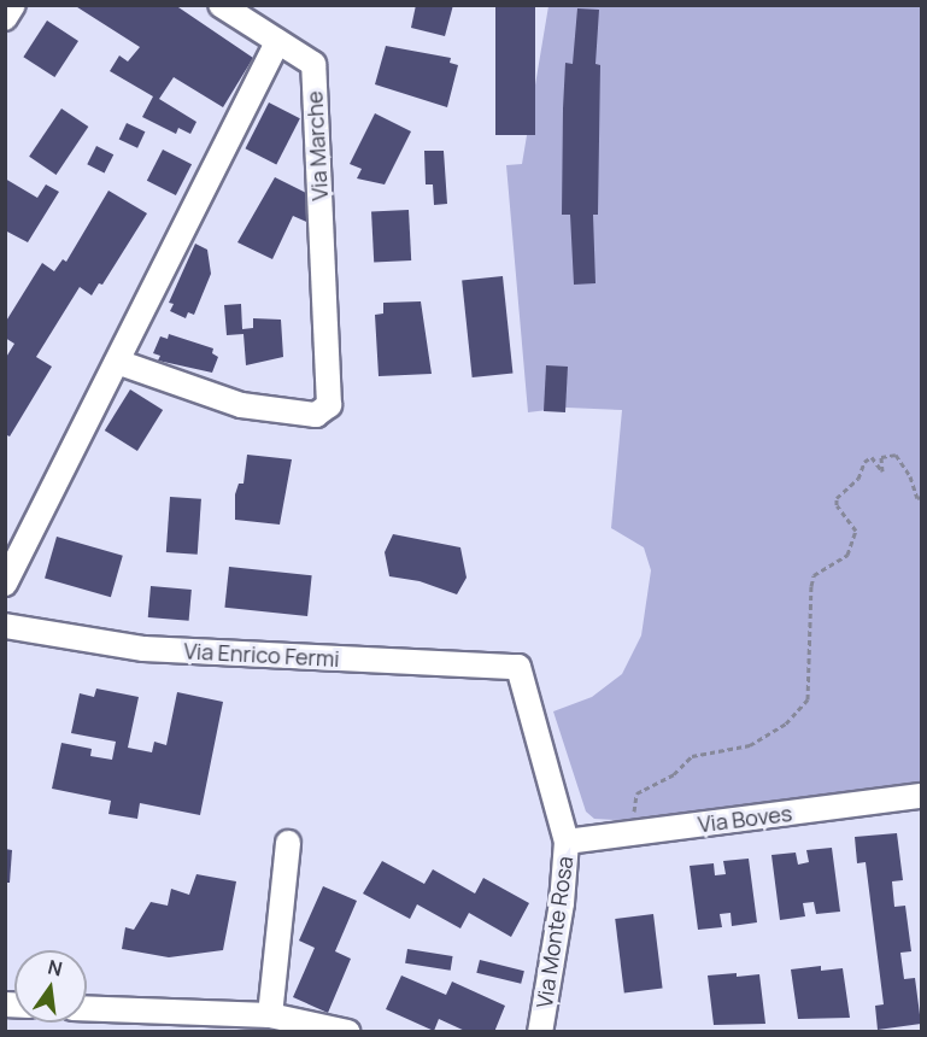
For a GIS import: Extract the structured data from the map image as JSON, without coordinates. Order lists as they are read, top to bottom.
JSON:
{
  "streets": {
    "street": [
      "Via Marche",
      "Via Enrico Fermi",
      "Via Boves",
      "Via Monte Rosa"
    ]
  },
  "crossings": [
    ["Via Enrico Fermi", "Via Monte Rosa"],
    ["Via Boves", "Via Monte Rosa"]
  ],
  "north": "top"
}
